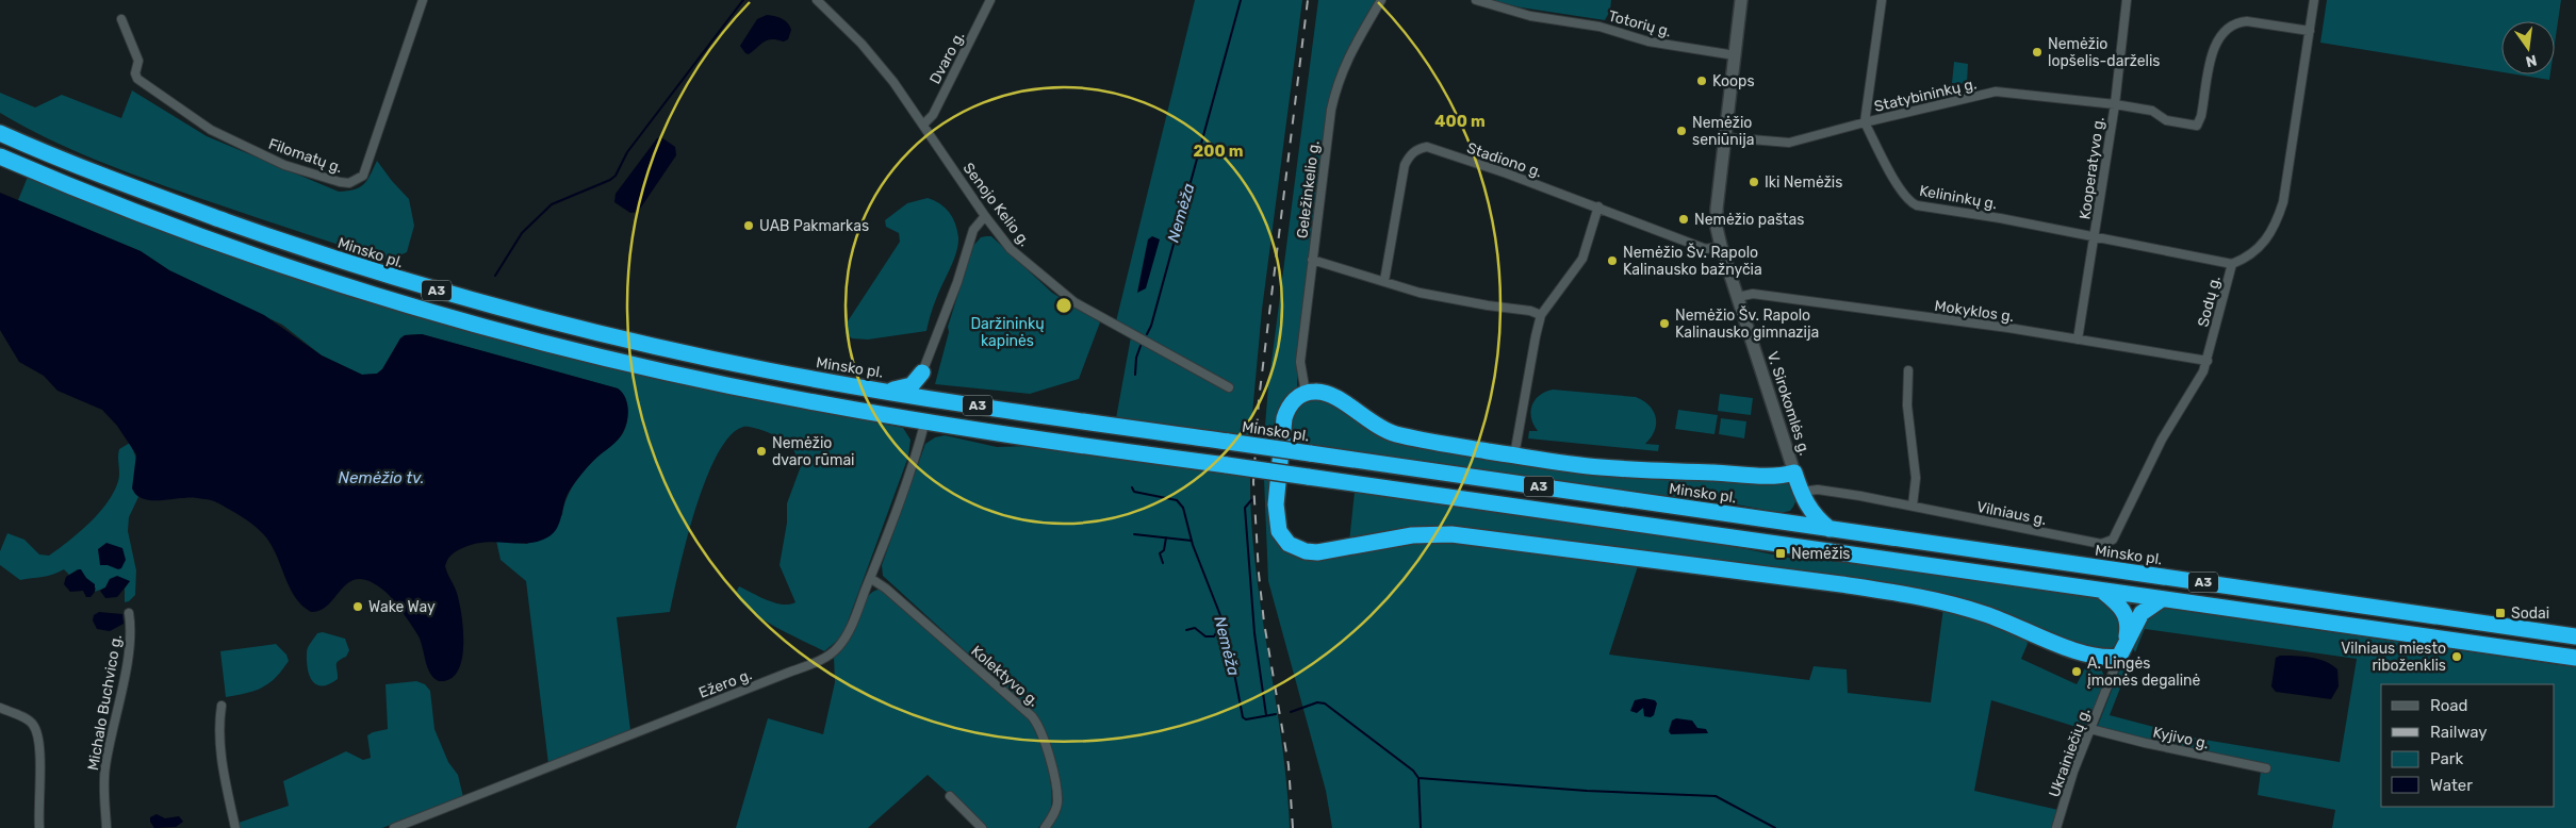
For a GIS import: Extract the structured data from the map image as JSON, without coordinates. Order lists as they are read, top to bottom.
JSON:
{
  "streets": {
    "highway": ["Minsko pl.", "A3"],
    "main road": ["V. Sirokomlės g."],
    "street": [
      "Totorių g.",
      "Dvaro g.",
      "Statybininkų g.",
      "Filomatų g.",
      "Stadiono g.",
      "Kooperatyvo g.",
      "Geležinkelio g.",
      "Kelininkų g.",
      "Senojo Kelio g.",
      "Sodų g.",
      "Mokyklos g.",
      "Vilniaus g.",
      "Kolektyvo g.",
      "Ežero g.",
      "Michalo Buchvico g.",
      "Kyjivo g.",
      "Ukrainiečių g."
    ]
  },
  "crossings": [
    ["Totorių g.", "V. Sirokomlės g."],
    ["Dvaro g.", "Senojo Kelio g."],
    ["Statybininkų g.", "Kooperatyvo g."],
    ["Statybininkų g.", "Kelininkų g."],
    ["Statybininkų g.", "Sodų g."],
    ["Stadiono g.", "V. Sirokomlės g."],
    ["Kooperatyvo g.", "Kelininkų g."],
    ["Kooperatyvo g.", "Mokyklos g."],
    ["Kelininkų g.", "Sodų g."],
    ["A3", "Ežero g."],
    ["Sodų g.", "Mokyklos g."],
    ["Sodų g.", "Vilniaus g."],
    ["Mokyklos g.", "V. Sirokomlės g."],
    ["Kolektyvo g.", "Ežero g."],
    ["Kyjivo g.", "Ukrainiečių g."]
  ],
  "water": ["Nemėža", "Nemėžio tv."],
  "parks": ["Daržininkų kapinės"],
  "places": {
    "other": [
      "Nemėžio lopšelis-darželis",
      "Koops",
      "Nemėžio seniūnija",
      "Iki Nemėžis",
      "Nemėžio paštas",
      "UAB Pakmarkas",
      "Nemėžio Šv. Rapolo Kalinausko bažnyčia",
      "Nemėžio Šv. Rapolo Kalinausko gimnazija",
      "Nemėžio dvaro rūmai",
      "Wake Way",
      "Vilniaus miesto riboženklis",
      "A. Lingės įmonės degalinė"
    ],
    "transit": ["Nemėžis", "Sodai"]
  },
  "legend": [
    "Road",
    "Railway",
    "Park",
    "Water"
  ],
  "north": "bottom",
  "rings": ["400 m", "200 m"]
}
